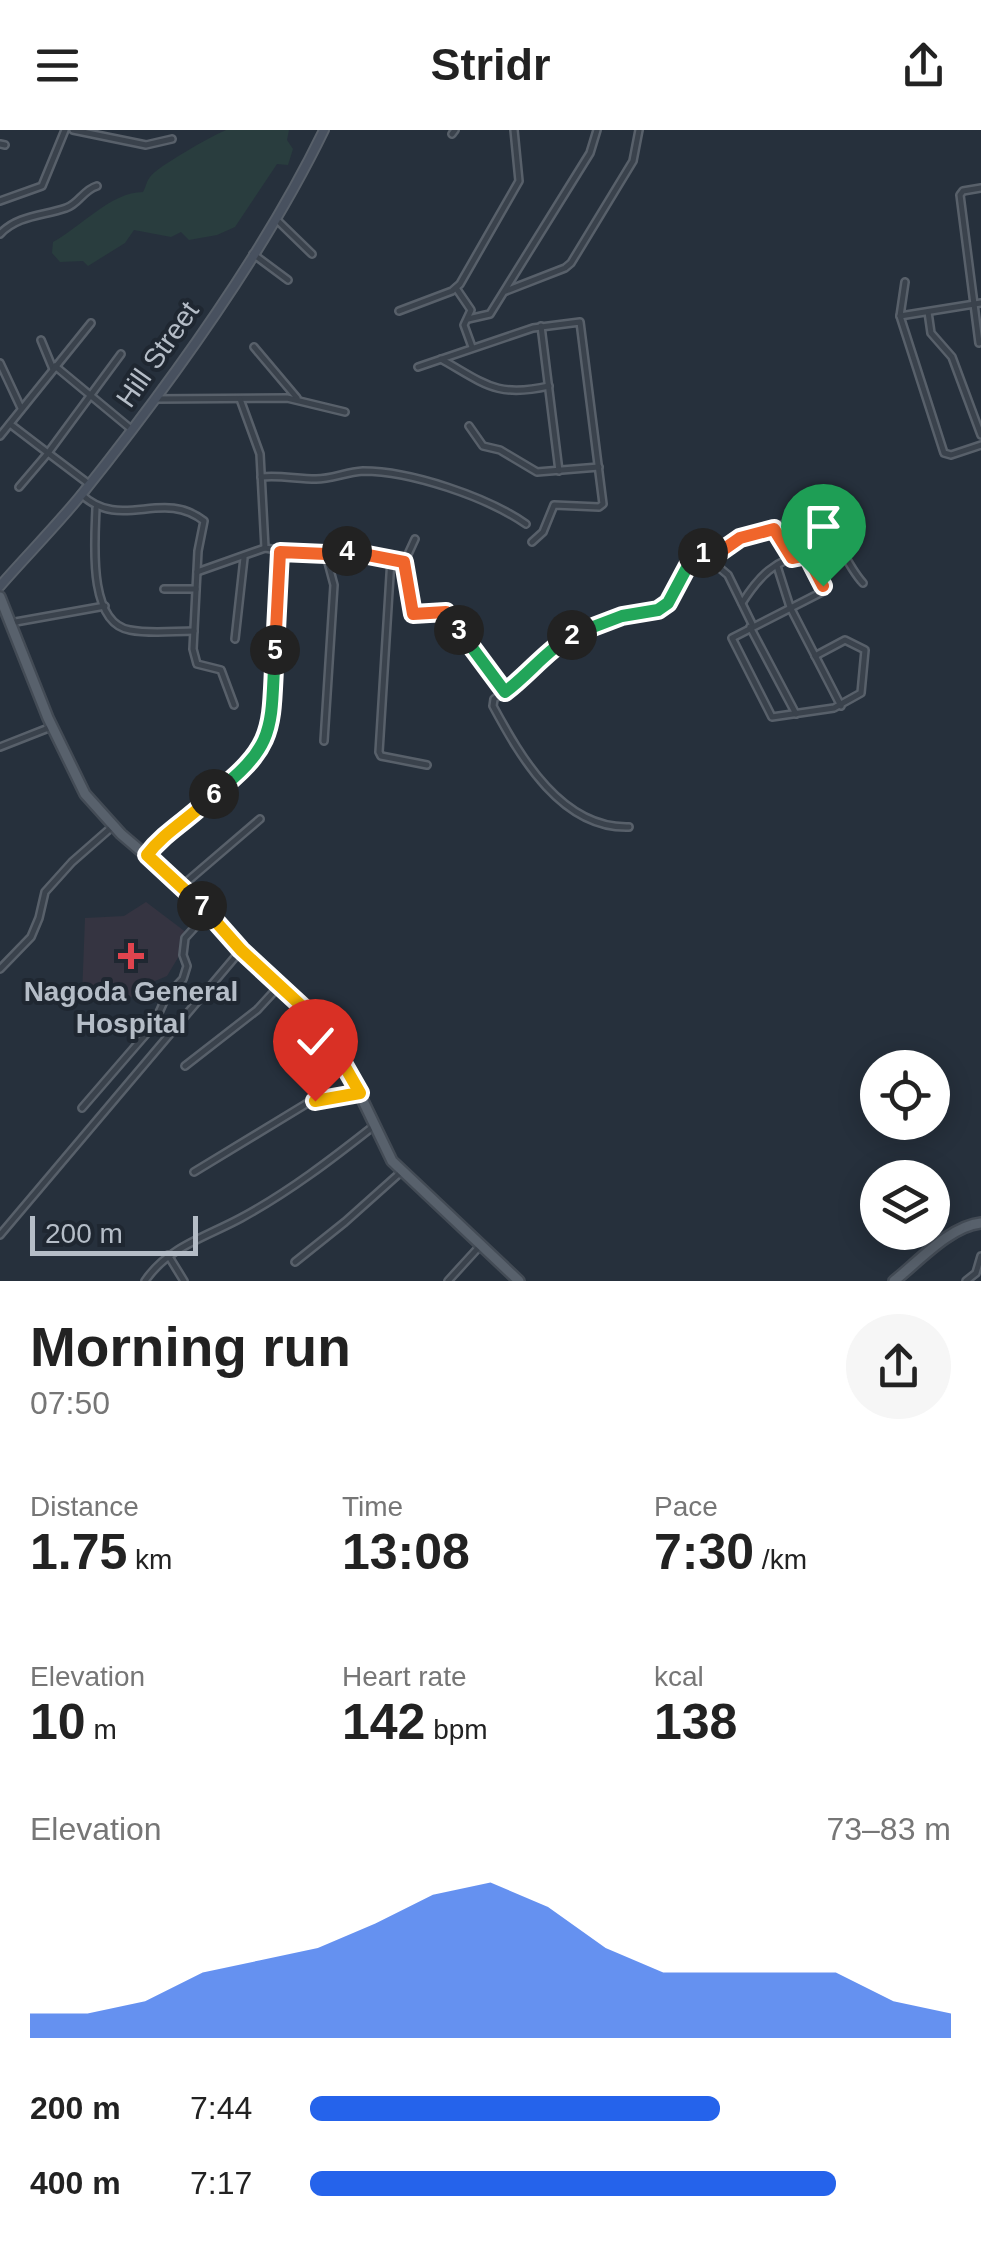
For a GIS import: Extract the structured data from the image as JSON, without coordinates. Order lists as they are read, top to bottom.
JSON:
{
  "streets": {
    "main road": ["Hill Street"]
  },
  "places": {
    "health": ["Nagoda General Hospital"]
  },
  "scale_bar": "200 m",
  "page": {
    "header": "Stridr",
    "pins": [
      "4",
      "1",
      "3",
      "2",
      "5",
      "6",
      "7"
    ],
    "scale": "200 m",
    "heading": ["Morning run", "07:50"],
    "stats": [
      ["Distance", "1.75 km"],
      ["Time", "13:08"],
      ["Pace", "7:30 /km"],
      ["Elevation", "10 m"],
      ["Heart rate", "142 bpm"],
      ["kcal", "138"]
    ],
    "chart": ["Elevation", "73–83 m"],
    "list": [
      {
        "name": "200 m",
        "note": "7:44"
      },
      {
        "name": "400 m",
        "note": "7:17"
      }
    ]
  }
}
